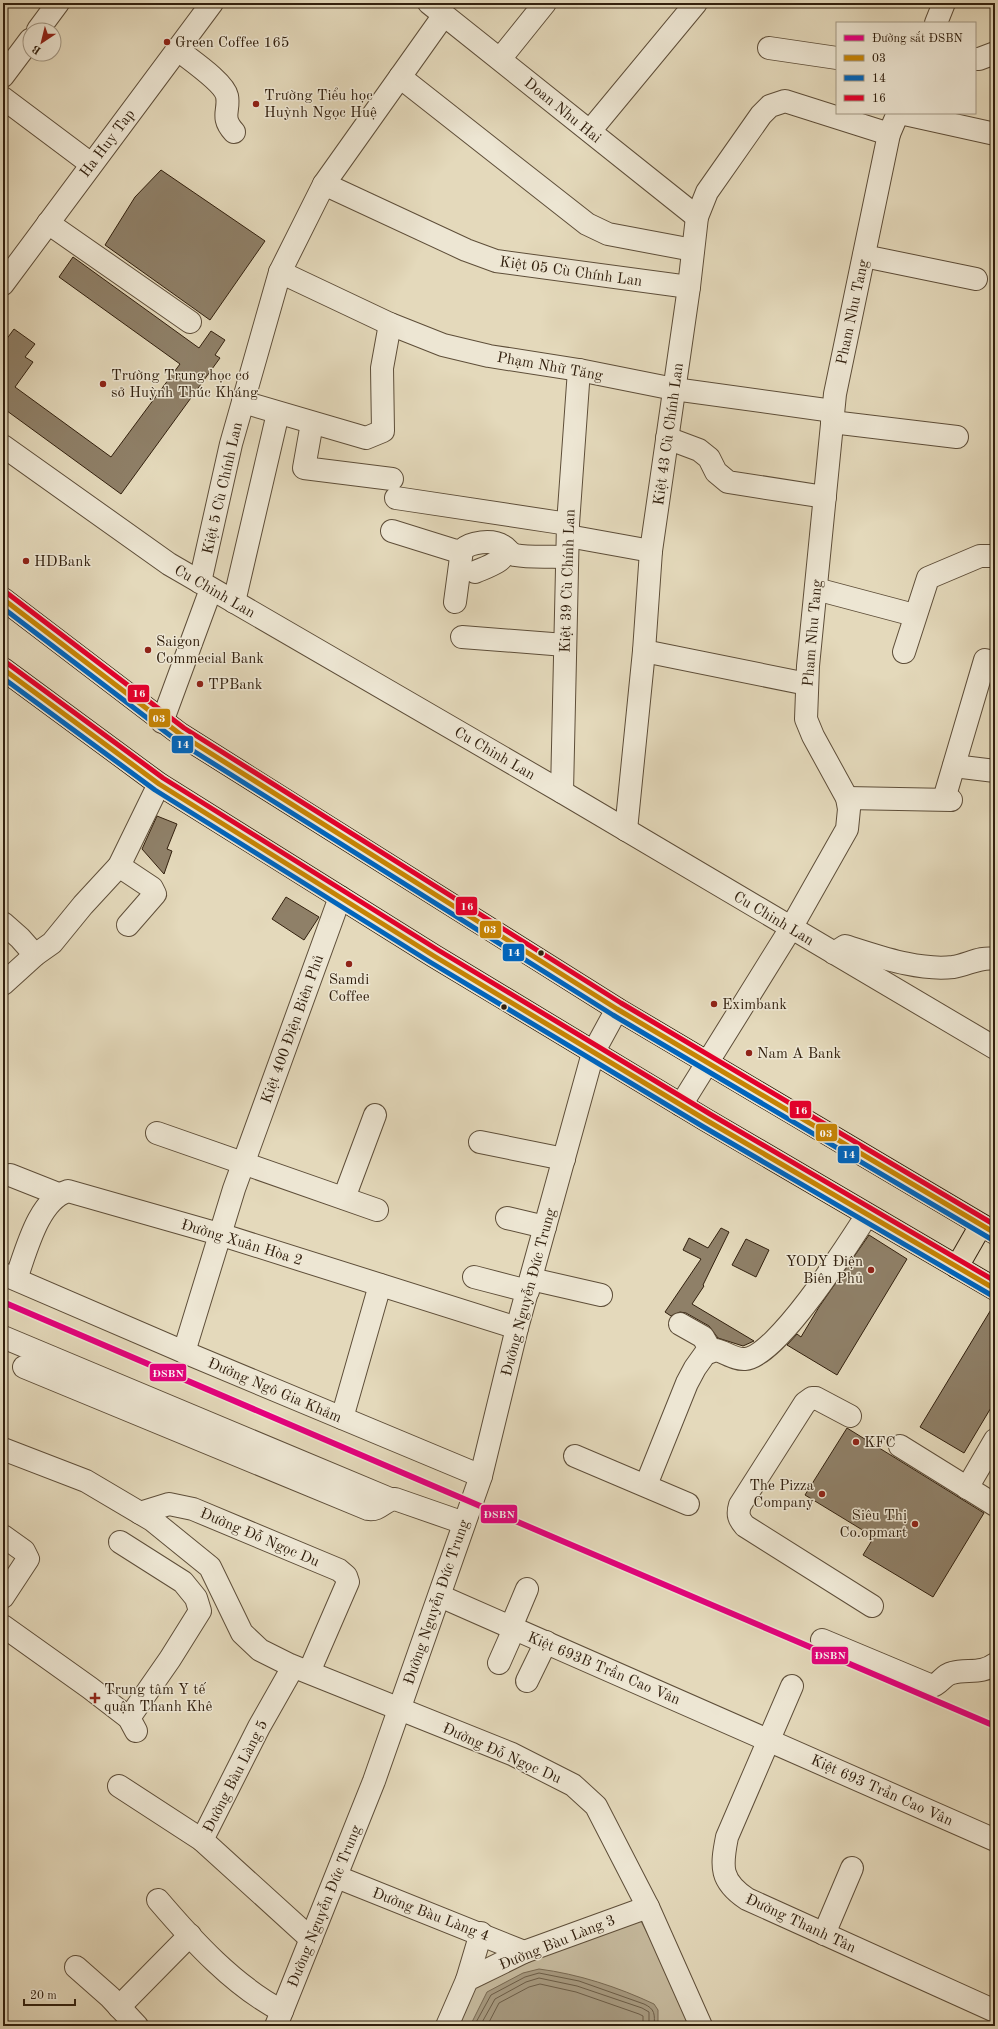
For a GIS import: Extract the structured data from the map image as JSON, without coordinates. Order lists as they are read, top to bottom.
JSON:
{
  "streets": {
    "street": [
      "Doan Nhu Hai",
      "Ha Huy Tap",
      "Kiệt 05 Cù Chính Lan",
      "Pham Nhu Tang",
      "Phạm Nhữ Tăng",
      "Kiệt 43 Cù Chính Lan",
      "Kiệt 5 Cù Chính Lan",
      "Kiệt 39 Cù Chính Lan",
      "Cu Chinh Lan",
      "Kiệt 400 Điện Biên Phủ",
      "Đường Xuân Hòa 2",
      "Đường Nguyễn Đức Trung",
      "Đường Ngô Gia Khảm",
      "Đường Đỗ Ngọc Du",
      "Kiệt 693B Trần Cao Vân",
      "Đường Bàu Làng 5",
      "Kiệt 693 Trần Cao Vân",
      "Đường Bàu Làng 4",
      "Đường Thanh Tân",
      "Đường Bàu Làng 3"
    ]
  },
  "crossings": [
    ["Doan Nhu Hai", "Kiệt 43 Cù Chính Lan"],
    ["Doan Nhu Hai", "Kiệt 5 Cù Chính Lan"],
    ["Kiệt 05 Cù Chính Lan", "Kiệt 43 Cù Chính Lan"],
    ["Kiệt 05 Cù Chính Lan", "Kiệt 5 Cù Chính Lan"],
    ["Pham Nhu Tang", "Phạm Nhữ Tăng"],
    ["Pham Nhu Tang", "Kiệt 43 Cù Chính Lan"],
    ["Pham Nhu Tang", "Cu Chinh Lan"],
    ["Phạm Nhữ Tăng", "Kiệt 43 Cù Chính Lan"],
    ["Phạm Nhữ Tăng", "Kiệt 5 Cù Chính Lan"],
    ["Phạm Nhữ Tăng", "Kiệt 39 Cù Chính Lan"],
    ["Kiệt 43 Cù Chính Lan", "Cu Chinh Lan"],
    ["Kiệt 5 Cù Chính Lan", "Cu Chinh Lan"],
    ["Kiệt 39 Cù Chính Lan", "Cu Chinh Lan"],
    ["Kiệt 400 Điện Biên Phủ", "Đường Xuân Hòa 2"],
    ["Kiệt 400 Điện Biên Phủ", "Đường Ngô Gia Khảm"],
    ["Đường Xuân Hòa 2", "Đường Nguyễn Đức Trung"],
    ["Đường Nguyễn Đức Trung", "Đường Ngô Gia Khảm"],
    ["Đường Nguyễn Đức Trung", "Đường Đỗ Ngọc Du"],
    ["Đường Nguyễn Đức Trung", "Kiệt 693B Trần Cao Vân"],
    ["Đường Nguyễn Đức Trung", "Đường Bàu Làng 5"],
    ["Đường Nguyễn Đức Trung", "Đường Bàu Làng 4"],
    ["Đường Đỗ Ngọc Du", "Đường Bàu Làng 5"],
    ["Đường Đỗ Ngọc Du", "Đường Bàu Làng 3"],
    ["Kiệt 693B Trần Cao Vân", "Kiệt 693 Trần Cao Vân"],
    ["Kiệt 693B Trần Cao Vân", "Đường Thanh Tân"],
    ["Kiệt 693 Trần Cao Vân", "Đường Thanh Tân"],
    ["Đường Bàu Làng 4", "Đường Bàu Làng 3"]
  ],
  "places": {
    "other": [
      "Green Coffee 165",
      "Trường Tiểu học Huỳnh Ngọc Huệ",
      "Trường Trung học cơ sở Huỳnh Thúc Kháng",
      "HDBank",
      "Saigon Commecial Bank",
      "TPBank",
      "Samdi Coffee",
      "Eximbank",
      "Nam A Bank",
      "YODY Điện Biên Phủ",
      "KFC",
      "The Pizza Company",
      "Siêu Thị Co.opmart"
    ],
    "health": ["Trung tâm Y tế quận Thanh Khê"]
  },
  "lines": [
    "transit line 16",
    "transit line 03",
    "transit line 14",
    "rail line ĐSBN"
  ],
  "legend": [
    "Đường sắt ĐSBN",
    "03",
    "14",
    "16"
  ],
  "scale_bar": "20 m",
  "north": "bottom left"
}
